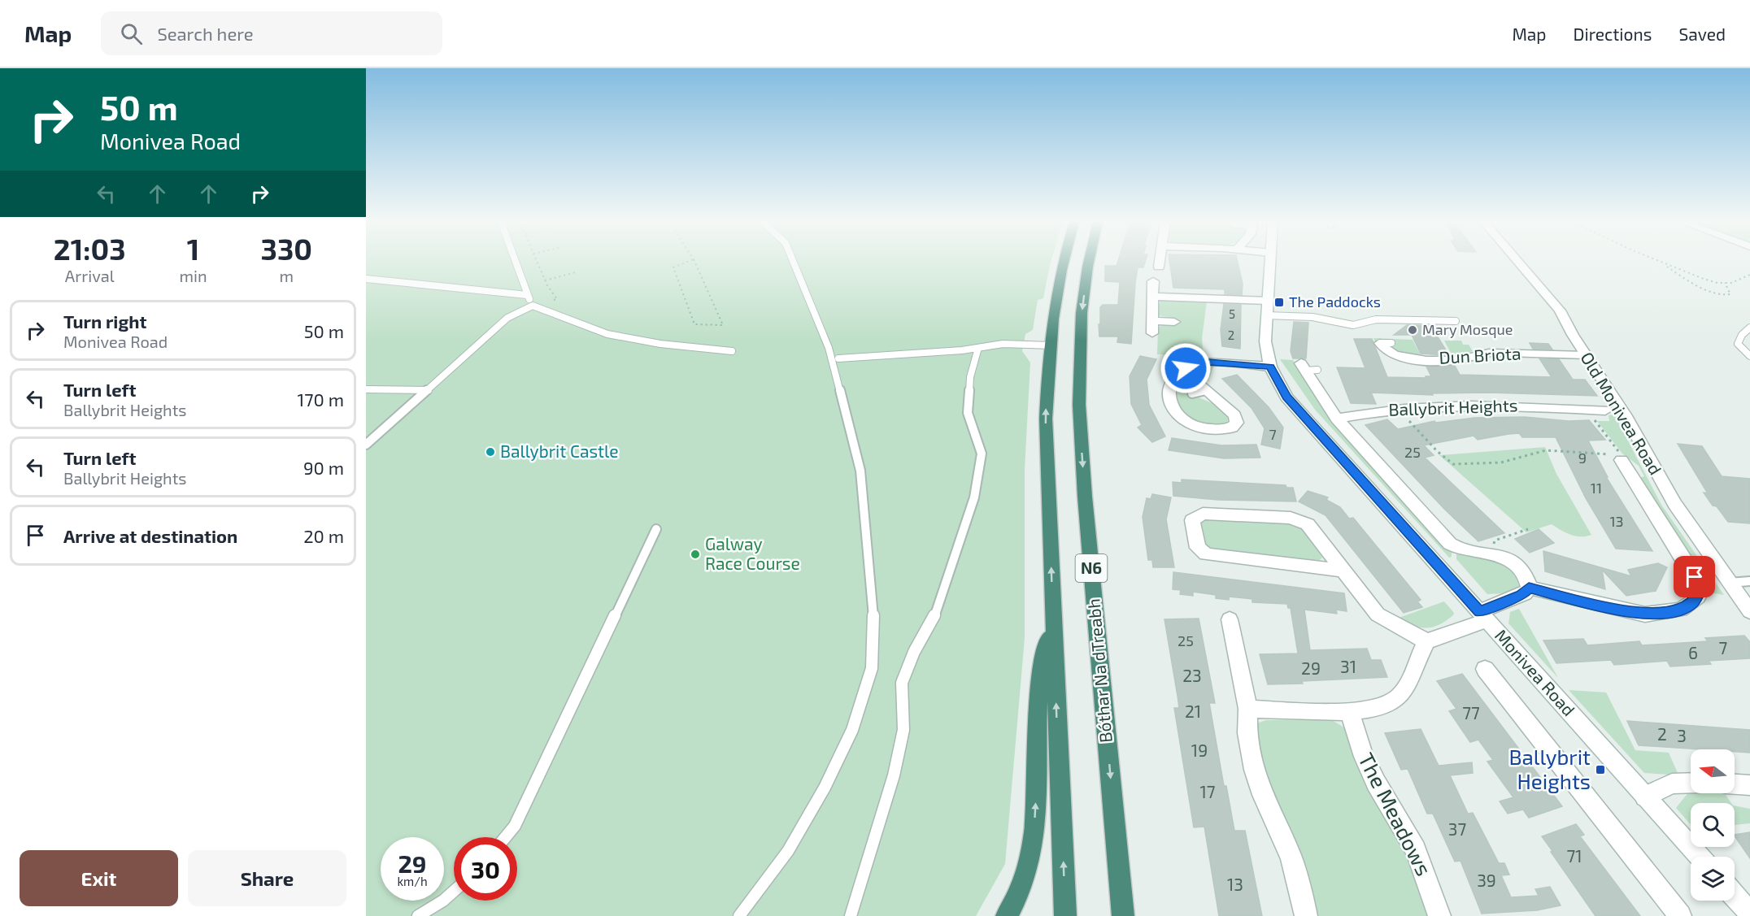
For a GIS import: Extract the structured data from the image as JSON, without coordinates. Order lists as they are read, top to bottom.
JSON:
{
  "streets": {
    "highway": ["N6", "Bóthar Na dTreabh"],
    "street": [
      "Dun Briota",
      "Ballybrit Heights",
      "Old Monivea Road",
      "Monivea Road",
      "The Meadows"
    ]
  },
  "crossings": [
    ["Dun Briota", "Old Monivea Road"]
  ],
  "places": {
    "transit": ["The Paddocks", "Ballybrit Heights"],
    "other": ["Mary Mosque", "Ballybrit Castle", "Galway Race Course"]
  },
  "house_numbers": [
    "5",
    "2",
    "7",
    "25",
    "9",
    "11",
    "13",
    "25",
    "7",
    "6",
    "31",
    "29",
    "23",
    "21",
    "77",
    "2",
    "3",
    "19",
    "17",
    "37",
    "71",
    "39",
    "13"
  ],
  "north": "left",
  "page": {
    "header": "Map",
    "search": "Search here",
    "nav": ["Map", "Directions", "Saved"],
    "turn": ["50 m", "Monivea Road"],
    "eta": [
      "21:03",
      "Arrival",
      "1",
      "min",
      "330",
      "m"
    ],
    "list": [
      {
        "name": "Turn right",
        "note": "Monivea Road",
        "value": "50 m"
      },
      {
        "name": "Turn left",
        "note": "Ballybrit Heights",
        "value": "170 m"
      },
      {
        "name": "Turn left",
        "note": "Ballybrit Heights",
        "value": "90 m"
      },
      {
        "name": "Arrive at destination",
        "value": "20 m"
      }
    ],
    "speed": "29 km/h",
    "limit": "30",
    "buttons": ["Exit", "Share"]
  }
}
